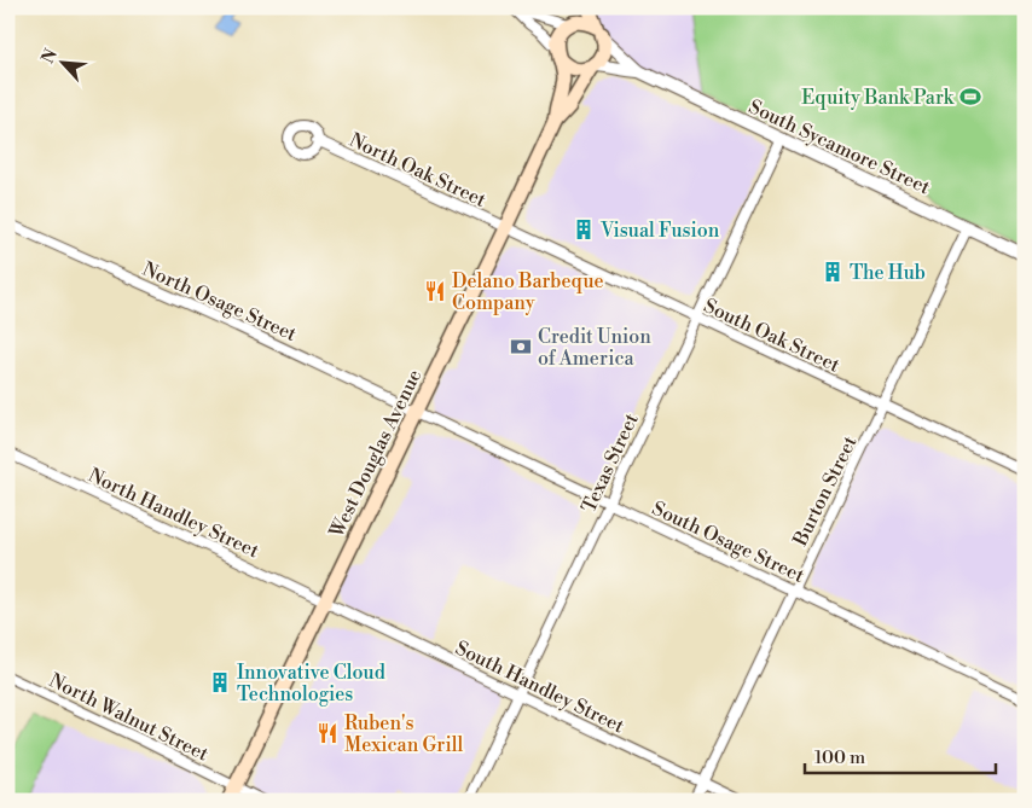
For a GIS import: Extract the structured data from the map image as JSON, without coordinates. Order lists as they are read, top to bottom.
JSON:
{
  "streets": {
    "main road": ["West Douglas Avenue"],
    "street": [
      "South Sycamore Street",
      "North Oak Street",
      "North Osage Street",
      "South Oak Street",
      "Texas Street",
      "Burton Street",
      "North Handley Street",
      "South Osage Street",
      "South Handley Street",
      "North Walnut Street"
    ]
  },
  "crossings": [
    ["South Sycamore Street", "West Douglas Avenue"],
    ["South Sycamore Street", "Texas Street"],
    ["South Sycamore Street", "Burton Street"],
    ["North Oak Street", "South Oak Street"],
    ["North Oak Street", "West Douglas Avenue"],
    ["North Osage Street", "West Douglas Avenue"],
    ["North Osage Street", "South Osage Street"],
    ["South Oak Street", "West Douglas Avenue"],
    ["South Oak Street", "Texas Street"],
    ["South Oak Street", "Burton Street"],
    ["West Douglas Avenue", "North Handley Street"],
    ["West Douglas Avenue", "South Osage Street"],
    ["West Douglas Avenue", "South Handley Street"],
    ["West Douglas Avenue", "North Walnut Street"],
    ["Texas Street", "South Osage Street"],
    ["Texas Street", "South Handley Street"],
    ["Burton Street", "South Osage Street"],
    ["Burton Street", "South Handley Street"],
    ["North Handley Street", "South Handley Street"]
  ],
  "places": {
    "sports": ["Equity Bank Park"],
    "building": ["Visual Fusion", "The Hub", "Innovative Cloud Technologies"],
    "restaurant": ["Delano Barbeque Company", "Ruben's Mexican Grill"],
    "bank": ["Credit Union of America"]
  },
  "scale_bar": "100 m",
  "north": "top left"
}
